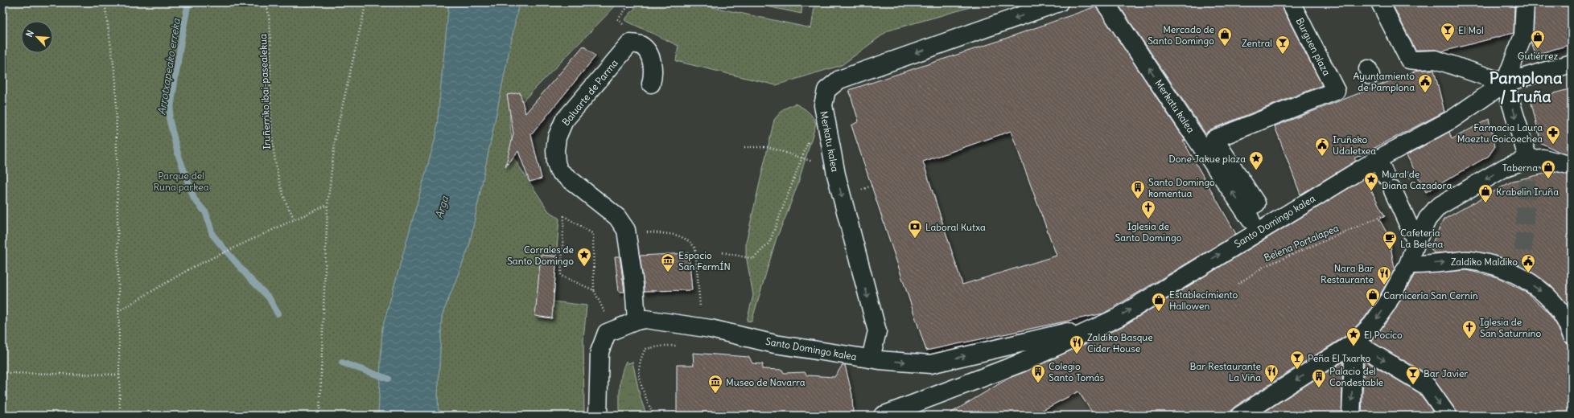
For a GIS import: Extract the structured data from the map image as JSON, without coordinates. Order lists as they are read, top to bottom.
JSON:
{
  "streets": {
    "street": [
      "Burguen plaza",
      "Baluarte de Parma",
      "Merkatu kalea",
      "Santo Domingo kalea"
    ],
    "path": ["Iruñerriko ibai-pasealekua", "Belena Portalapea"]
  },
  "crossings": [
    ["Burguen plaza", "Merkatu kalea"],
    ["Baluarte de Parma", "Santo Domingo kalea"],
    ["Merkatu kalea", "Santo Domingo kalea"]
  ],
  "districts": ["Pamplona / Iruña"],
  "water": ["Arrotxapeako erreka", "Arga"],
  "parks": ["Parque del Runa parkea"],
  "places": {
    "bar": [
      "El Mol",
      "Zentral",
      "Peña El Txarko",
      "Bar Javier"
    ],
    "shop": [
      "Mercado de Santo Domingo",
      "Gutiérrez",
      "Taberna",
      "Krabelin Iruña",
      "Carnicería San Cernín",
      "Establecímiento Hallowen"
    ],
    "public building": ["Ayuntamiento de Pamplona", "Iruñeko Udaletxea", "Zaldiko Maldiko"],
    "pharmacy": ["Farmacia Laura Maeztu Goicoechea"],
    "place": [
      "Done Jakue plaza",
      "Mural de Diana Cazadora",
      "Corrales de Santo Domingo",
      "El Pocico"
    ],
    "building": ["Santo Domingo komentua", "Colegio Santo Tomás", "Palacio del Condestable"],
    "church": ["Iglesia de Santo Domingo", "Iglesia de San Saturnino"],
    "bank": ["Laboral Kutxa"],
    "cafe": ["Cafetería La Belena"],
    "museum": ["Espacio San FermÍN", "Museo de Navarra"],
    "restaurant": ["Nara Bar Restaurante", "Zaldiko Basque Cider House", "Bar Restaurante La Viña"]
  },
  "north": "top left"
}
